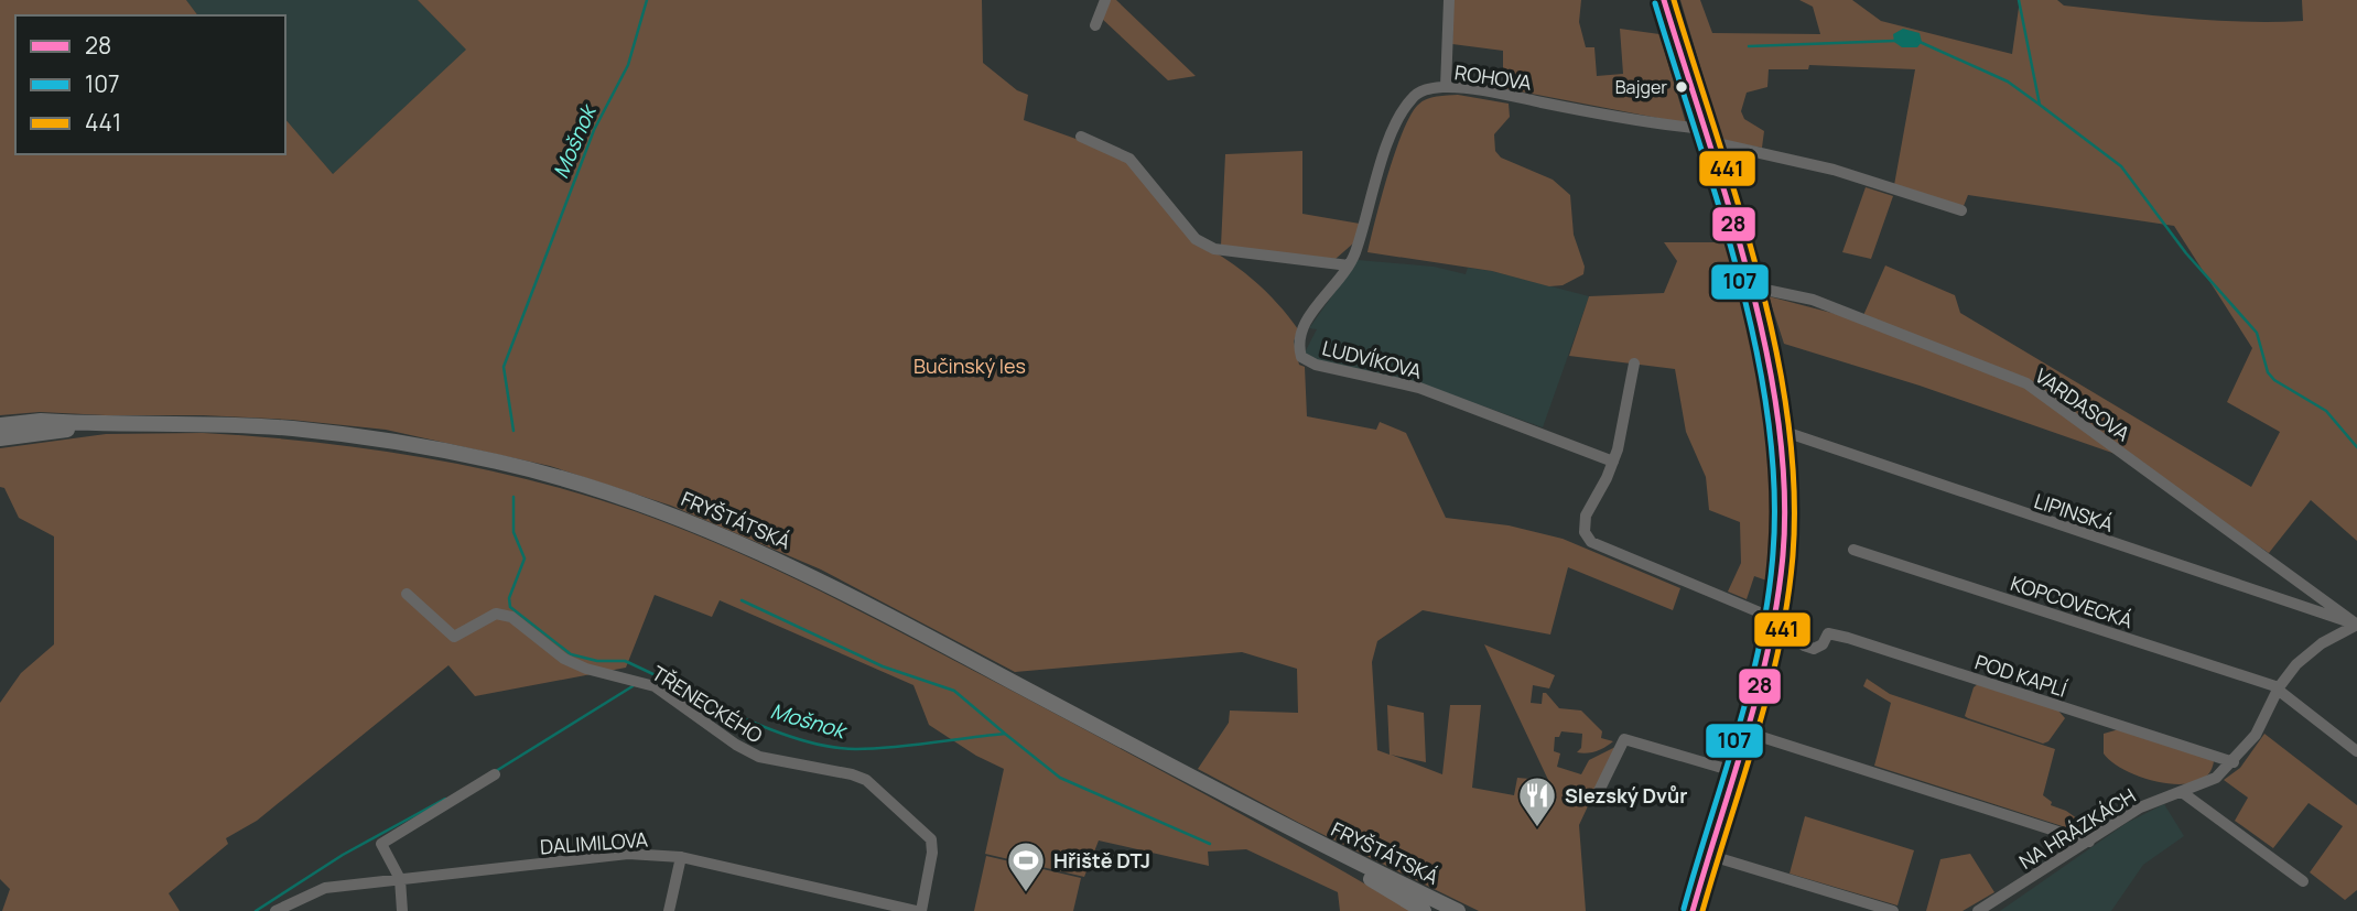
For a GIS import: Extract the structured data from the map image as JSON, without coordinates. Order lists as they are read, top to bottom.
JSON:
{
  "streets": {
    "main road": ["FRYŠTÁTSKÁ"],
    "street": [
      "ROHOVA",
      "LUDVÍKOVA",
      "VARDASOVA",
      "LIPINSKÁ",
      "KOPCOVECKÁ",
      "POD KAPLÍ",
      "TŘENECKÉHO",
      "NA HRÁZKÁCH",
      "DALIMILOVA"
    ]
  },
  "crossings": [
    ["ROHOVA", "LUDVÍKOVA"],
    ["VARDASOVA", "LIPINSKÁ"],
    ["VARDASOVA", "NA HRÁZKÁCH"],
    ["LIPINSKÁ", "NA HRÁZKÁCH"],
    ["KOPCOVECKÁ", "NA HRÁZKÁCH"],
    ["POD KAPLÍ", "NA HRÁZKÁCH"],
    ["TŘENECKÉHO", "DALIMILOVA"]
  ],
  "water": ["Mošnok"],
  "parks": ["Bučinský les"],
  "places": {
    "other": ["Bajger"],
    "restaurant": ["Slezský Dvůr"],
    "sports": ["Hřiště DTJ"]
  },
  "lines": ["transit line 28", "transit line 441", "transit line 107"],
  "legend": ["28", "107", "441"]
}
